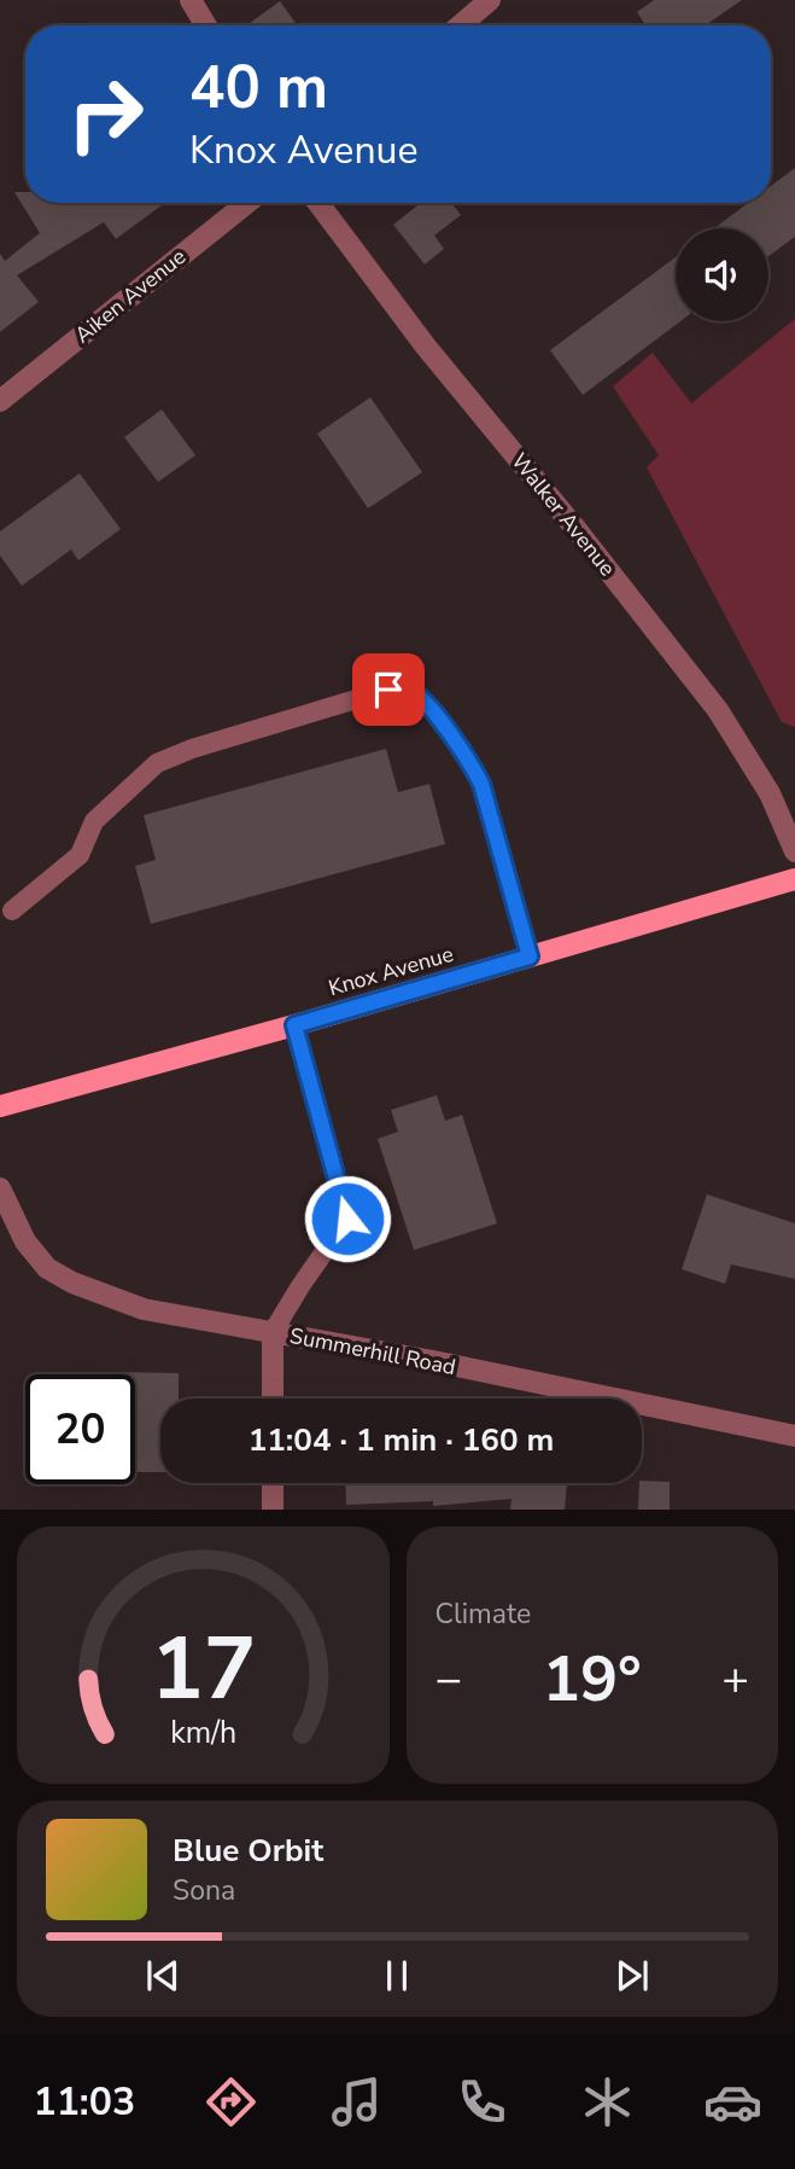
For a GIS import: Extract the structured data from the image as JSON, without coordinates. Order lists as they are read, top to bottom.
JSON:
{
  "streets": {
    "main road": ["Knox Avenue"],
    "street": ["Aiken Avenue", "Walker Avenue", "Summerhill Road"]
  },
  "page": {
    "turn": ["40 m", "Knox Avenue"],
    "limit": "20",
    "trip": "11:04 · 1 min · 160 m",
    "tile": "Climate",
    "heat": ["−", "19°", "+"],
    "song": ["Blue Orbit", "Sona"],
    "tabs": "11:03",
    "gauge": ["17", "km/h"]
  }
}
